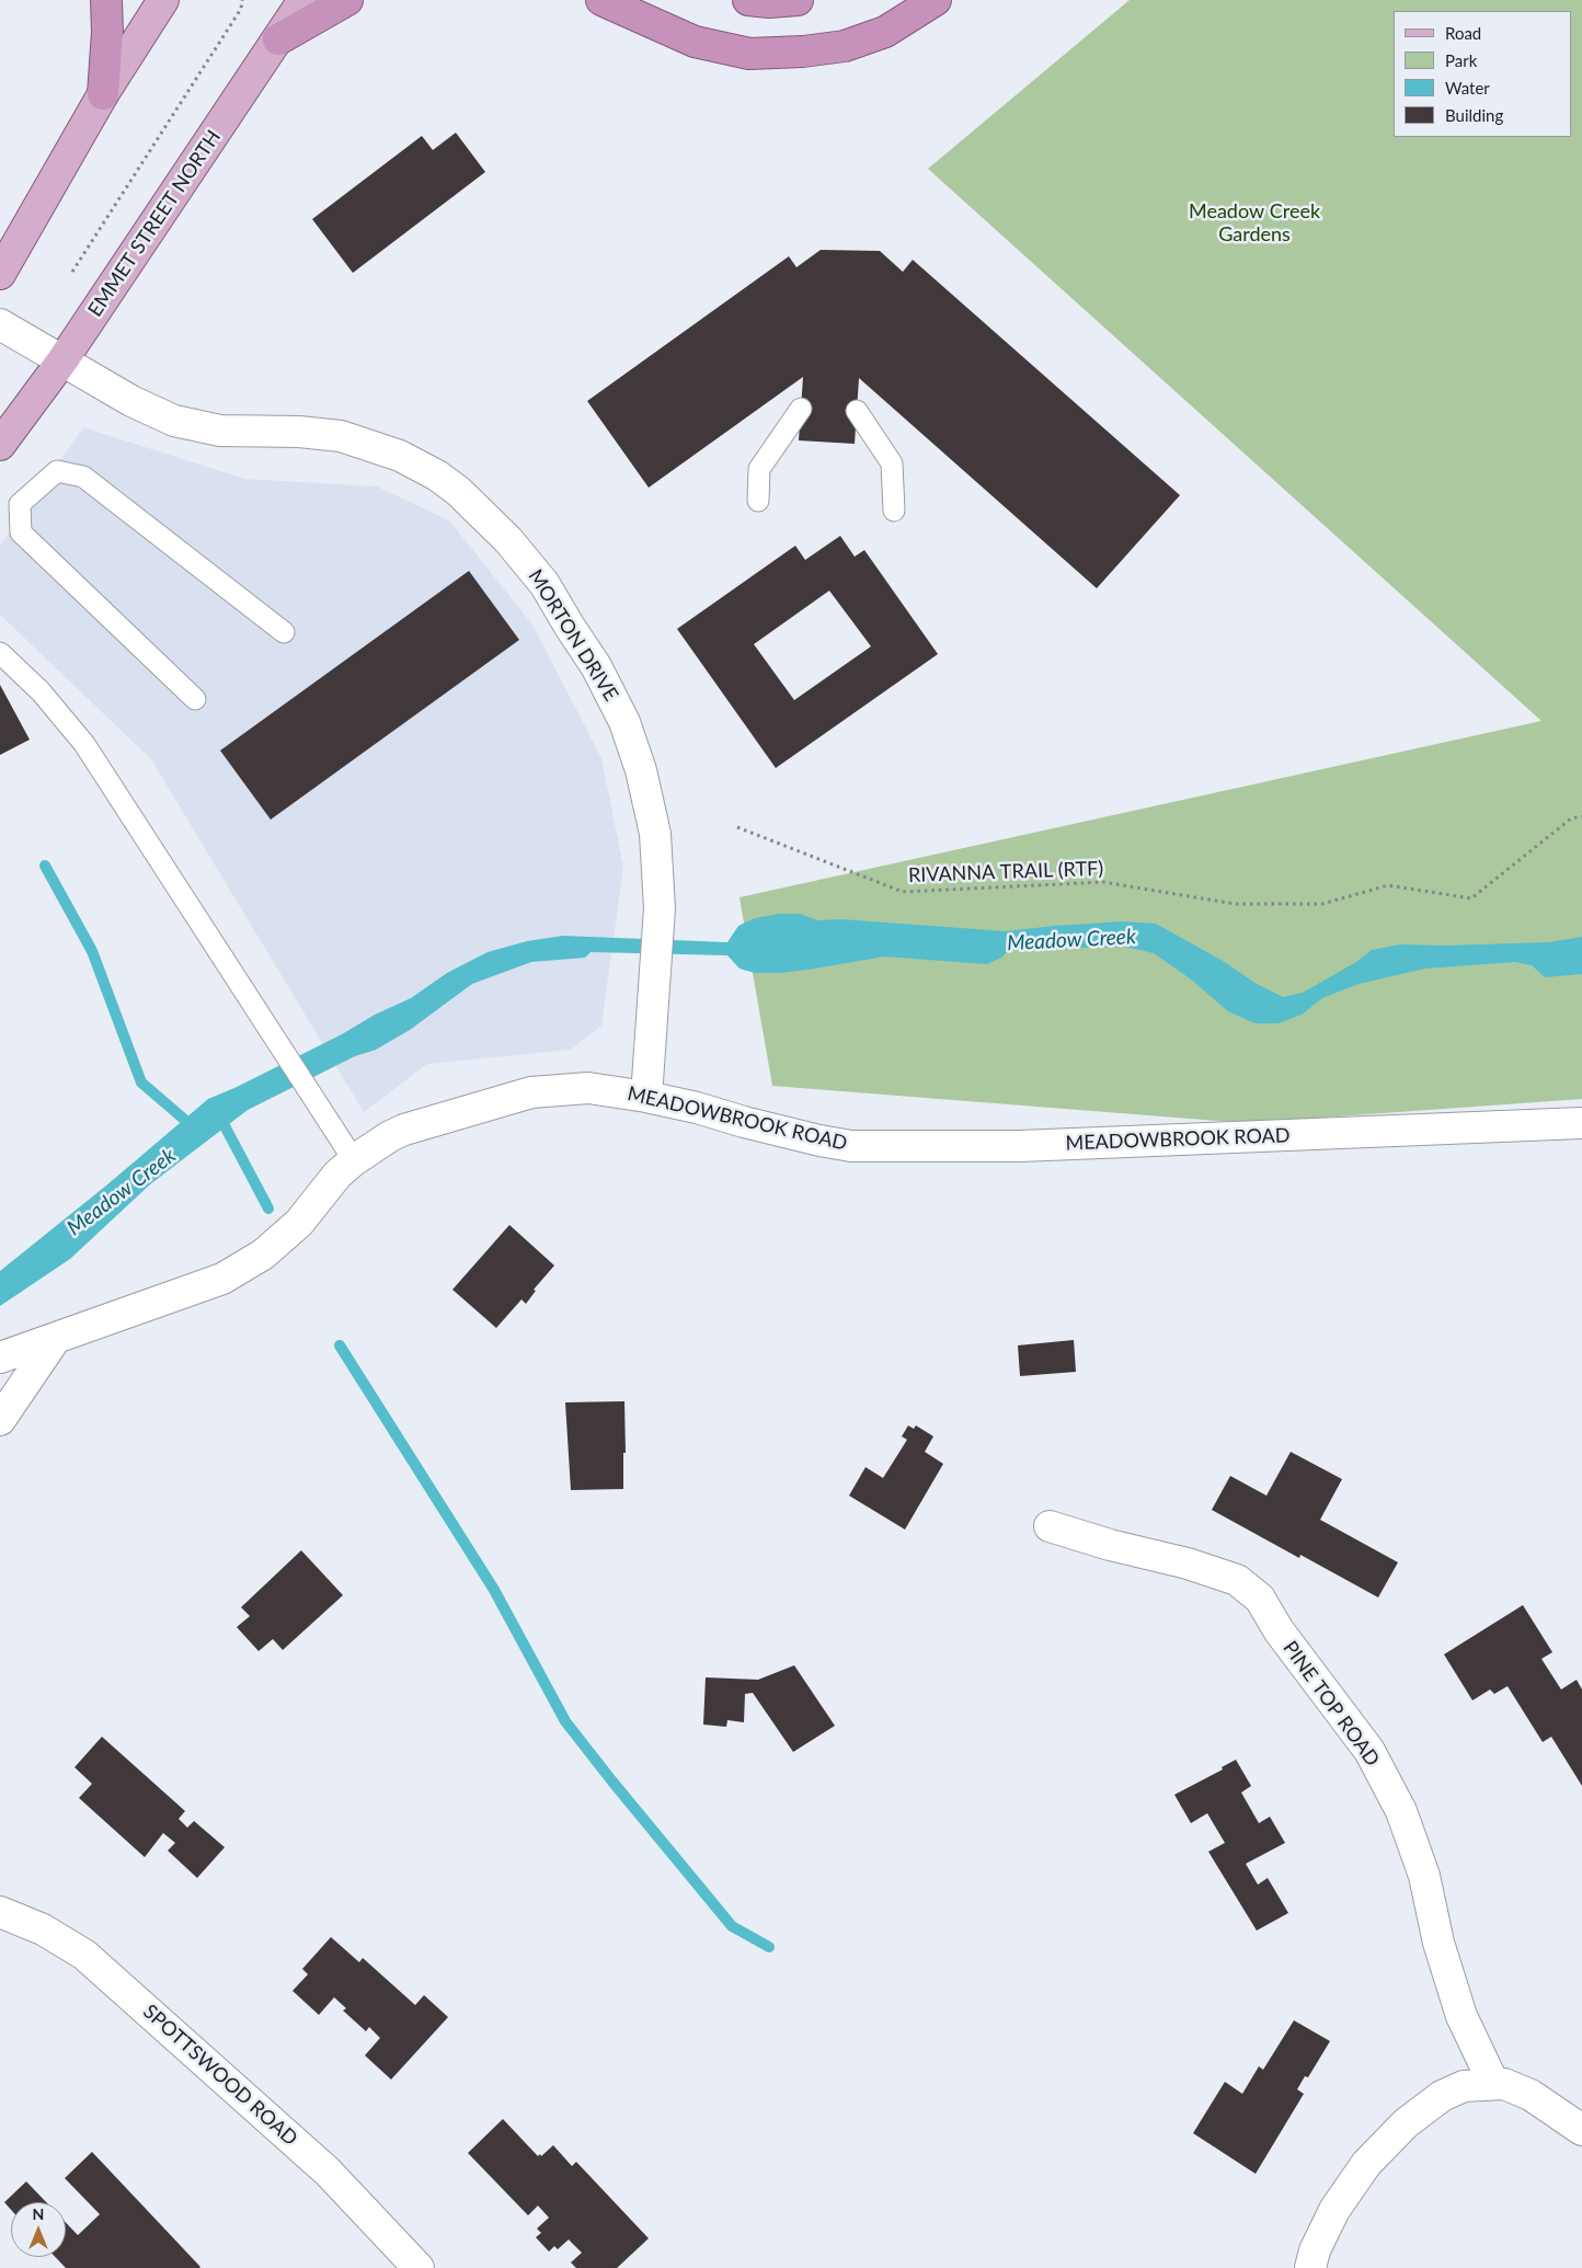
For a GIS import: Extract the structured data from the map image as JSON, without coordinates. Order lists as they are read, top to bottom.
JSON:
{
  "streets": {
    "main road": ["EMMET STREET NORTH"],
    "street": [
      "MORTON DRIVE",
      "MEADOWBROOK ROAD",
      "PINE TOP ROAD",
      "SPOTTSWOOD ROAD"
    ],
    "path": ["RIVANNA TRAIL (RTF)"]
  },
  "crossings": [
    ["EMMET STREET NORTH", "MORTON DRIVE"],
    ["MORTON DRIVE", "MEADOWBROOK ROAD"]
  ],
  "water": ["Meadow Creek"],
  "parks": ["Meadow Creek Gardens"],
  "legend": [
    "Road",
    "Park",
    "Water",
    "Building"
  ],
  "north": "top"
}
